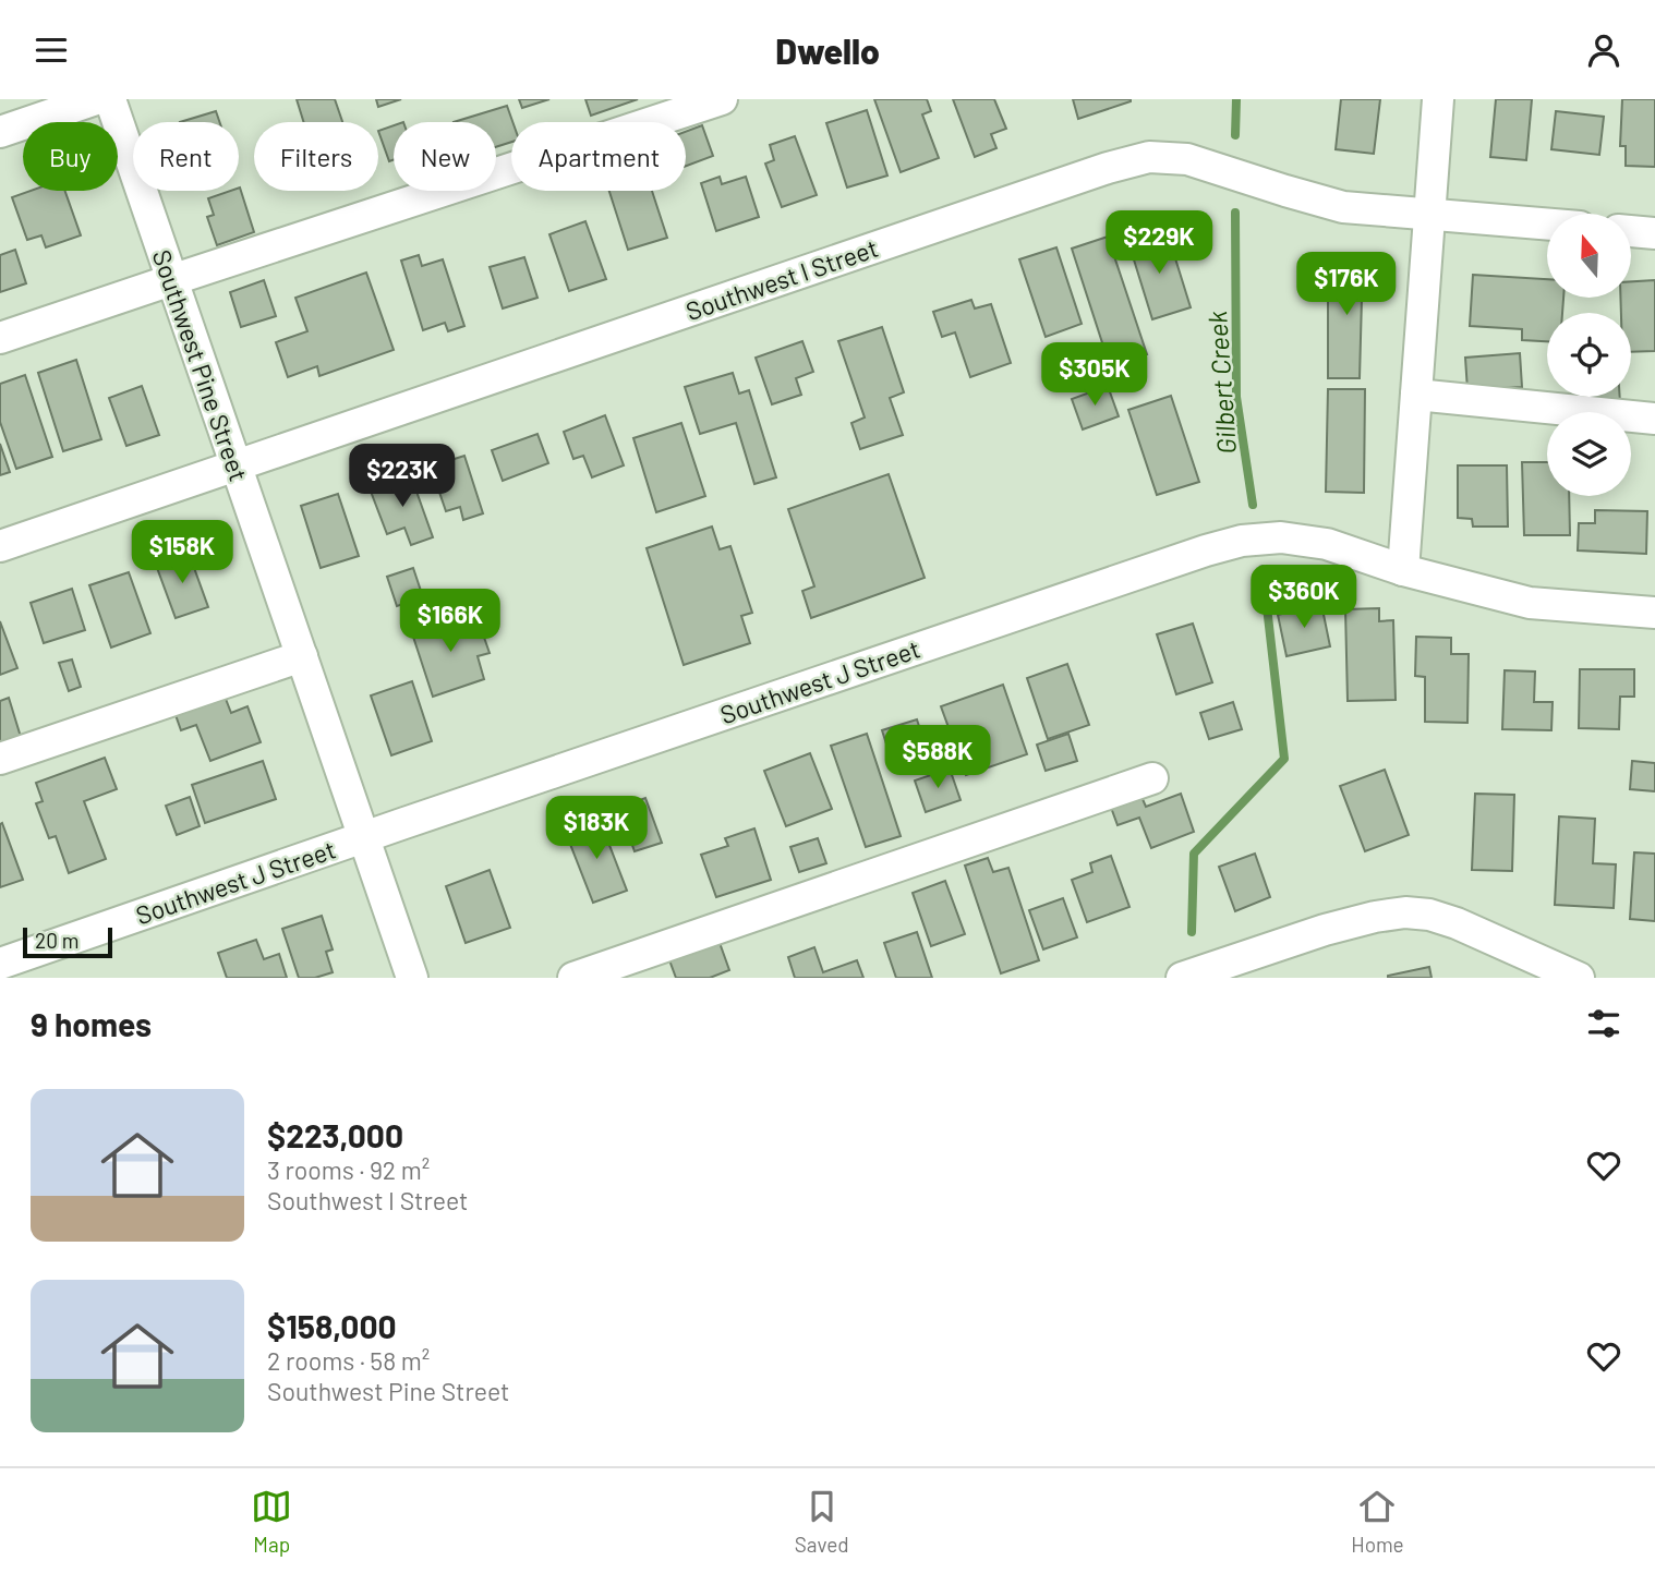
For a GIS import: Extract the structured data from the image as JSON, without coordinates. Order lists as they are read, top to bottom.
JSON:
{
  "streets": {
    "street": ["Southwest I Street", "Southwest Pine Street", "Southwest J Street"]
  },
  "crossings": [
    ["Southwest I Street", "Southwest Pine Street"],
    ["Southwest Pine Street", "Southwest J Street"]
  ],
  "water": ["Gilbert Creek"],
  "scale_bar": "20 m",
  "north": "top",
  "page": {
    "header": "Dwello",
    "chip": [
      "Buy",
      "Rent",
      "Filters",
      "New",
      "Apartment"
    ],
    "price": [
      "$229K",
      "$176K",
      "$305K",
      "$223K",
      "$158K",
      "$360K",
      "$166K",
      "$588K",
      "$183K"
    ],
    "scale": "20 m",
    "heading": "9 homes",
    "list": [
      {
        "name": "$223,000",
        "note": "3 rooms · 92 m² · Southwest I Street"
      },
      {
        "name": "$158,000",
        "note": "2 rooms · 58 m² · Southwest Pine Street"
      }
    ],
    "tabs": ["Map", "Saved", "Home"]
  }
}
